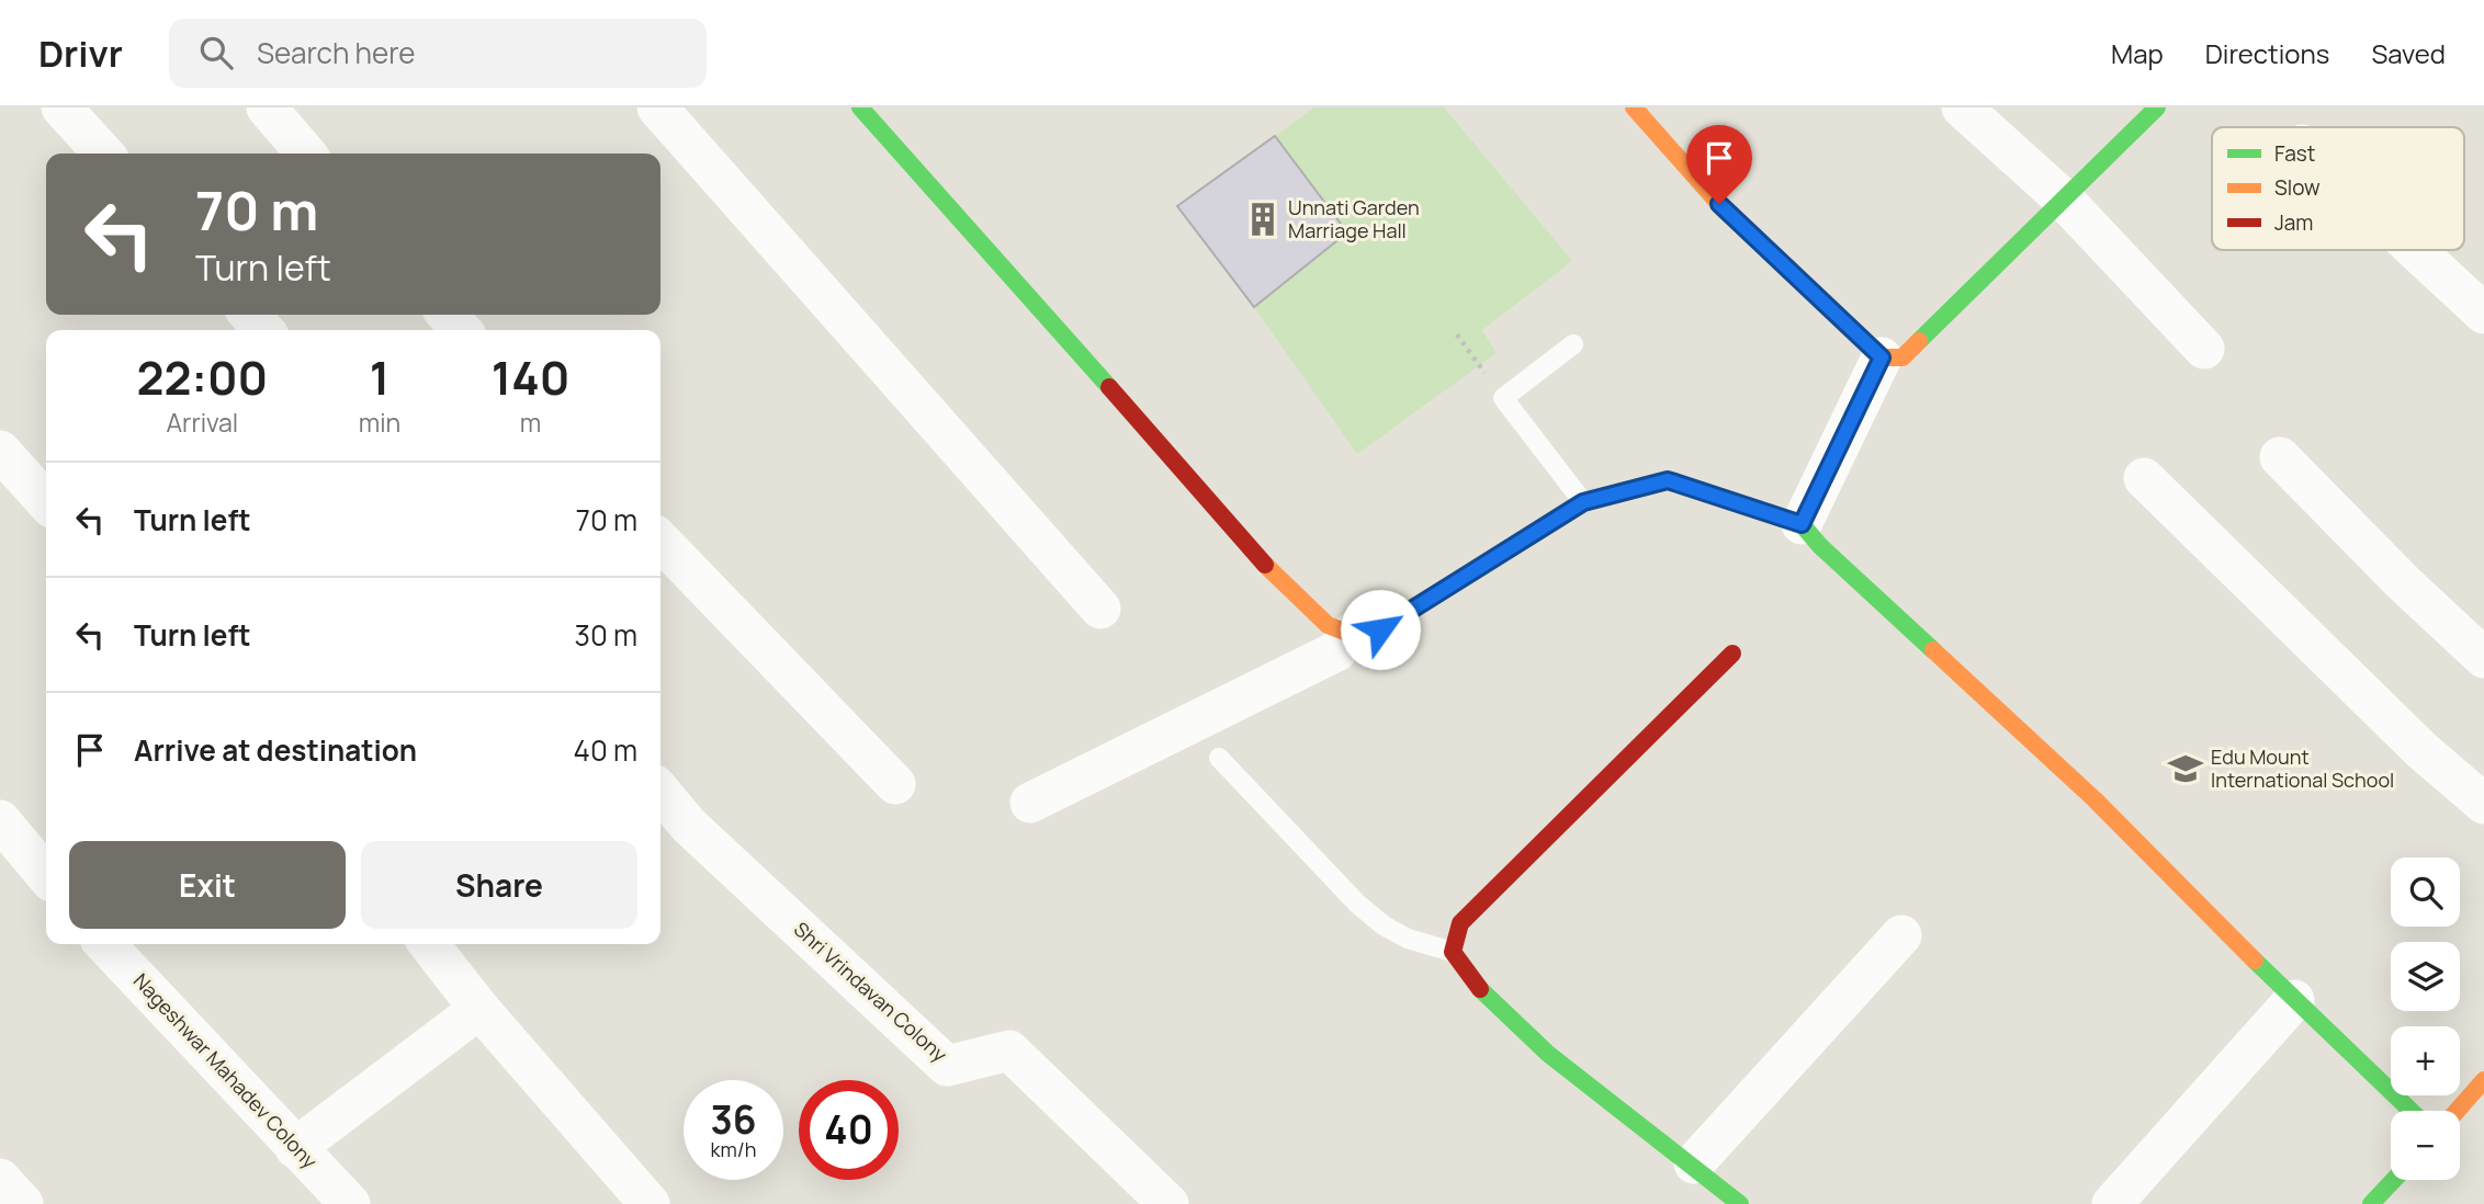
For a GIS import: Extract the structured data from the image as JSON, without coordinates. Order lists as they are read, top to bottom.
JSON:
{
  "streets": {
    "street": ["Shri Vrindavan Colony", "Nageshwar Mahadev Colony"]
  },
  "places": {
    "building": ["Unnati Garden Marriage Hall"],
    "school or university": ["Edu Mount International School"]
  },
  "legend": ["Fast", "Slow", "Jam"],
  "page": {
    "header": "Drivr",
    "search": "Search here",
    "nav": ["Map", "Directions", "Saved"],
    "turn": ["70 m", "Turn left"],
    "eta": [
      "22:00",
      "Arrival",
      "1",
      "min",
      "140",
      "m"
    ],
    "list": [
      {
        "name": "Turn left",
        "value": "70 m"
      },
      {
        "name": "Turn left",
        "value": "30 m"
      },
      {
        "name": "Arrive at destination",
        "value": "40 m"
      }
    ],
    "buttons": ["Exit", "Share"],
    "map_buttons": ["+", "−"],
    "speed": "36 km/h",
    "limit": "40"
  }
}
